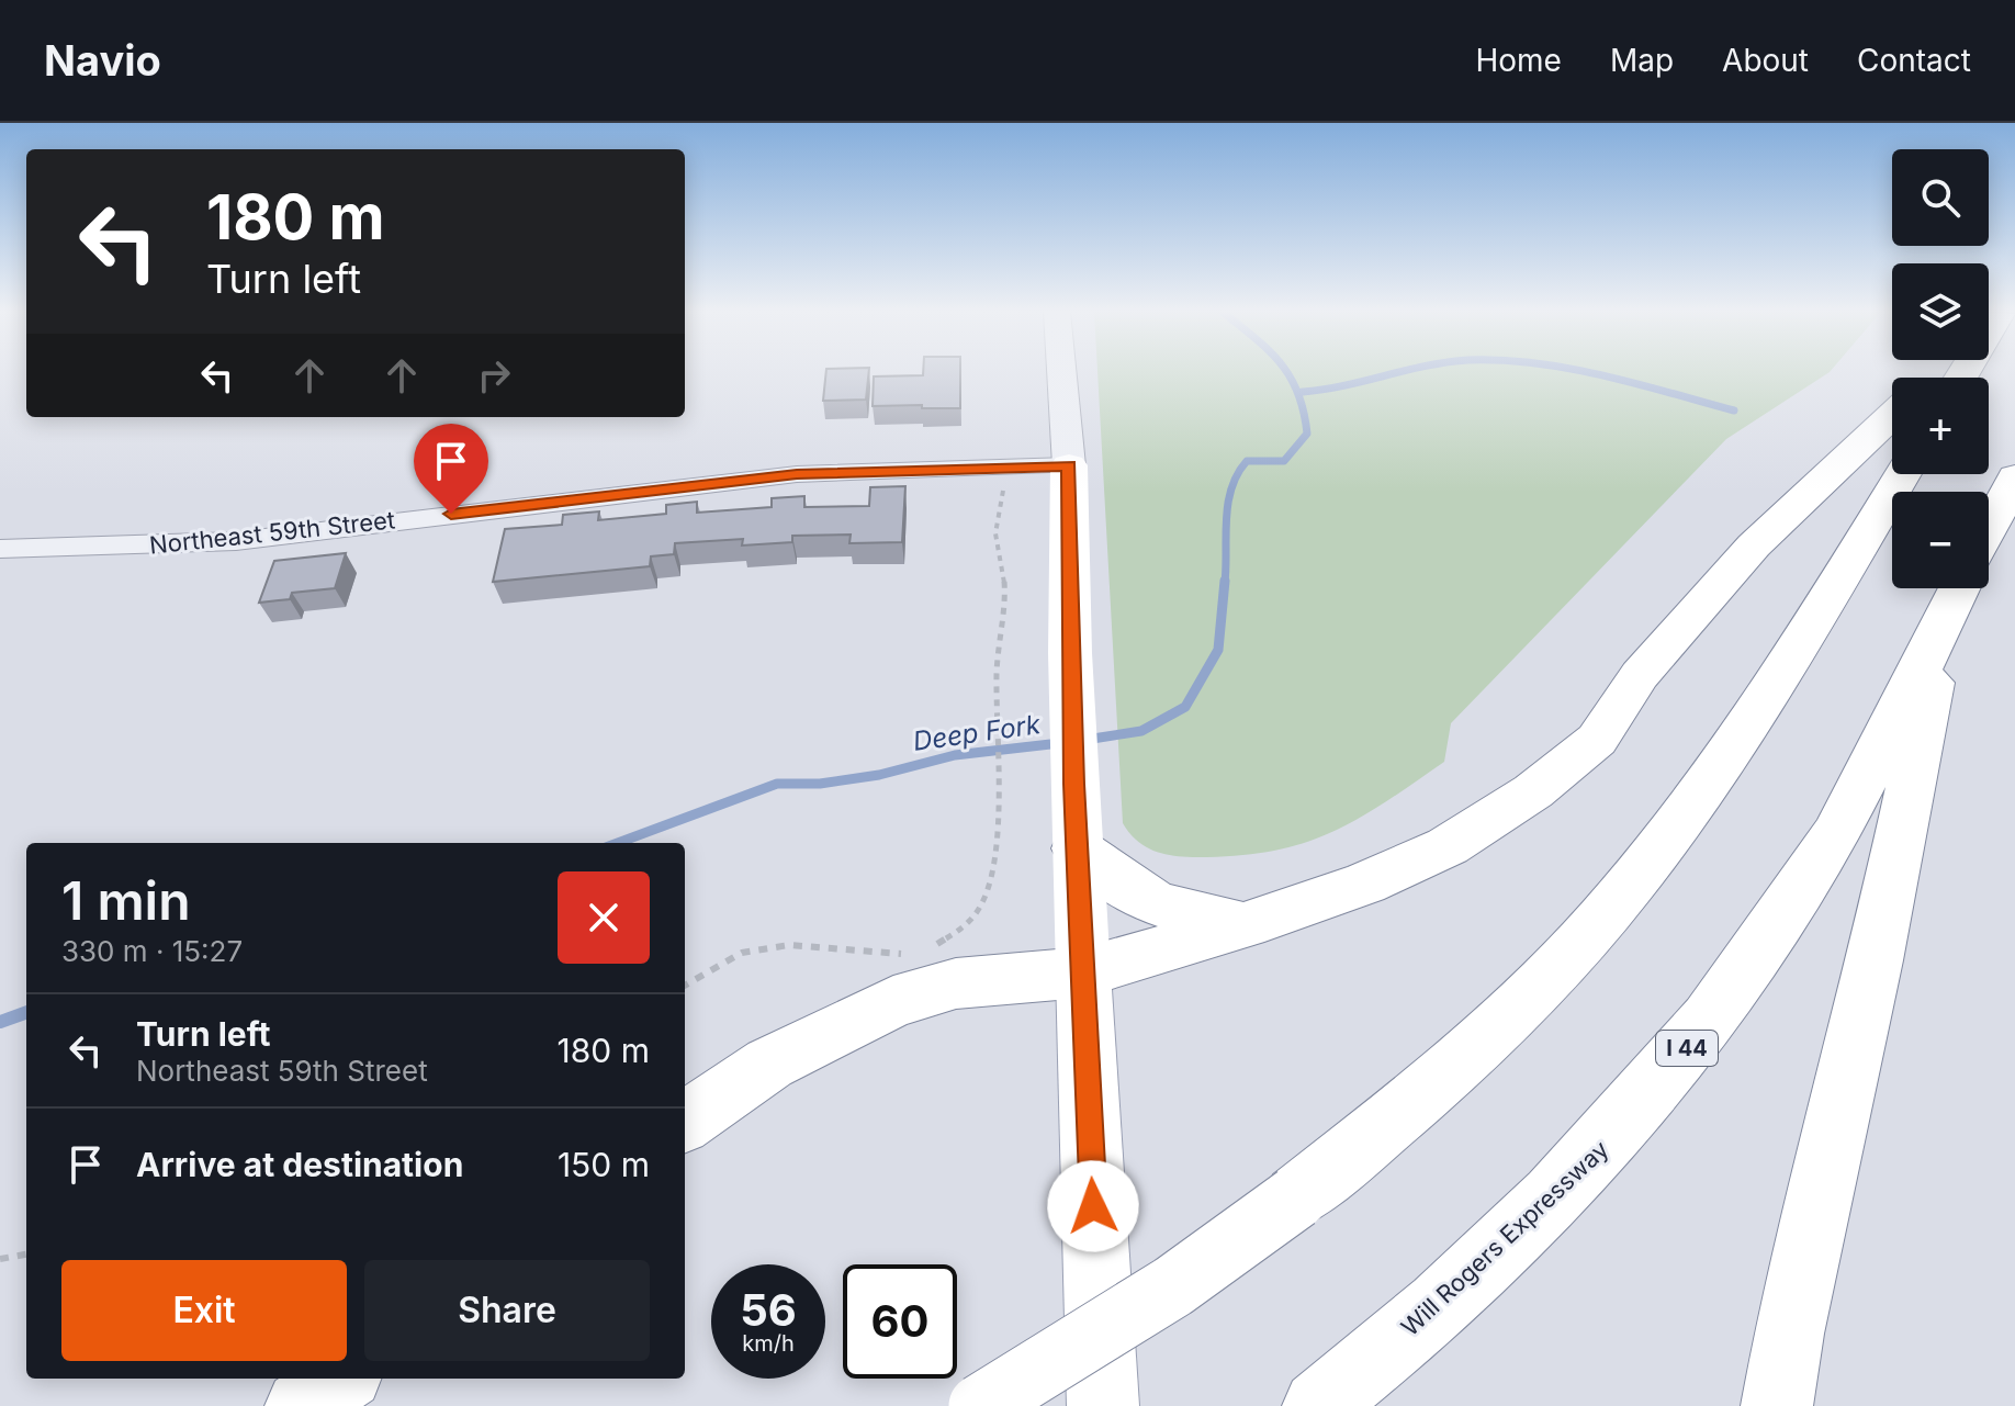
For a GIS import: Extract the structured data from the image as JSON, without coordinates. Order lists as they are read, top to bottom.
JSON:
{
  "streets": {
    "main road": ["I 44", "Will Rogers Expressway"],
    "street": ["Northeast 59th Street"]
  },
  "water": ["Deep Fork"],
  "page": {
    "header": "Navio",
    "nav": [
      "Home",
      "Map",
      "About",
      "Contact"
    ],
    "map_buttons": ["+", "−"],
    "turn": ["180 m", "Turn left"],
    "heading": ["1 min", "330 m · 15:27"],
    "list": [
      {
        "name": "Turn left",
        "note": "Northeast 59th Street",
        "value": "180 m"
      },
      {
        "name": "Arrive at destination",
        "value": "150 m"
      }
    ],
    "buttons": ["Exit", "Share"],
    "speed": "56 km/h",
    "limit": "60"
  }
}
